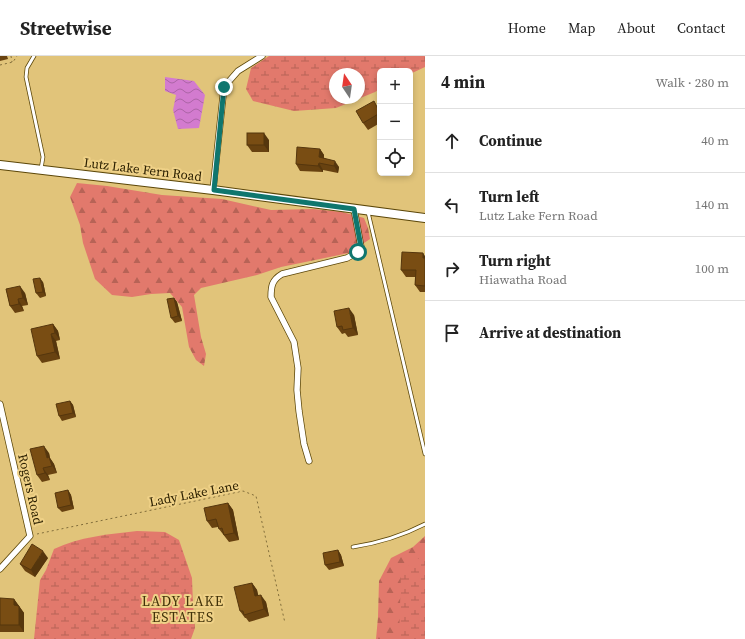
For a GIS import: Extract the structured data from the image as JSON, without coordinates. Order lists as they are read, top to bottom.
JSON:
{
  "streets": {
    "main road": ["Lutz Lake Fern Road"],
    "street": ["Rogers Road"],
    "path": ["Lady Lake Lane"]
  },
  "crossings": [
    ["Rogers Road", "Lady Lake Lane"]
  ],
  "districts": ["LADY LAKE ESTATES"],
  "north": "top",
  "page": {
    "header": "Streetwise",
    "nav": [
      "Home",
      "Map",
      "About",
      "Contact"
    ],
    "heading": ["4 min", "Walk · 280 m"],
    "map_buttons": ["+", "−"],
    "list": [
      ["Continue", "40 m"],
      ["Turn left", "Lutz Lake Fern Road", "140 m"],
      ["Turn right", "Hiawatha Road", "100 m"],
      "Arrive at destination"
    ]
  }
}
